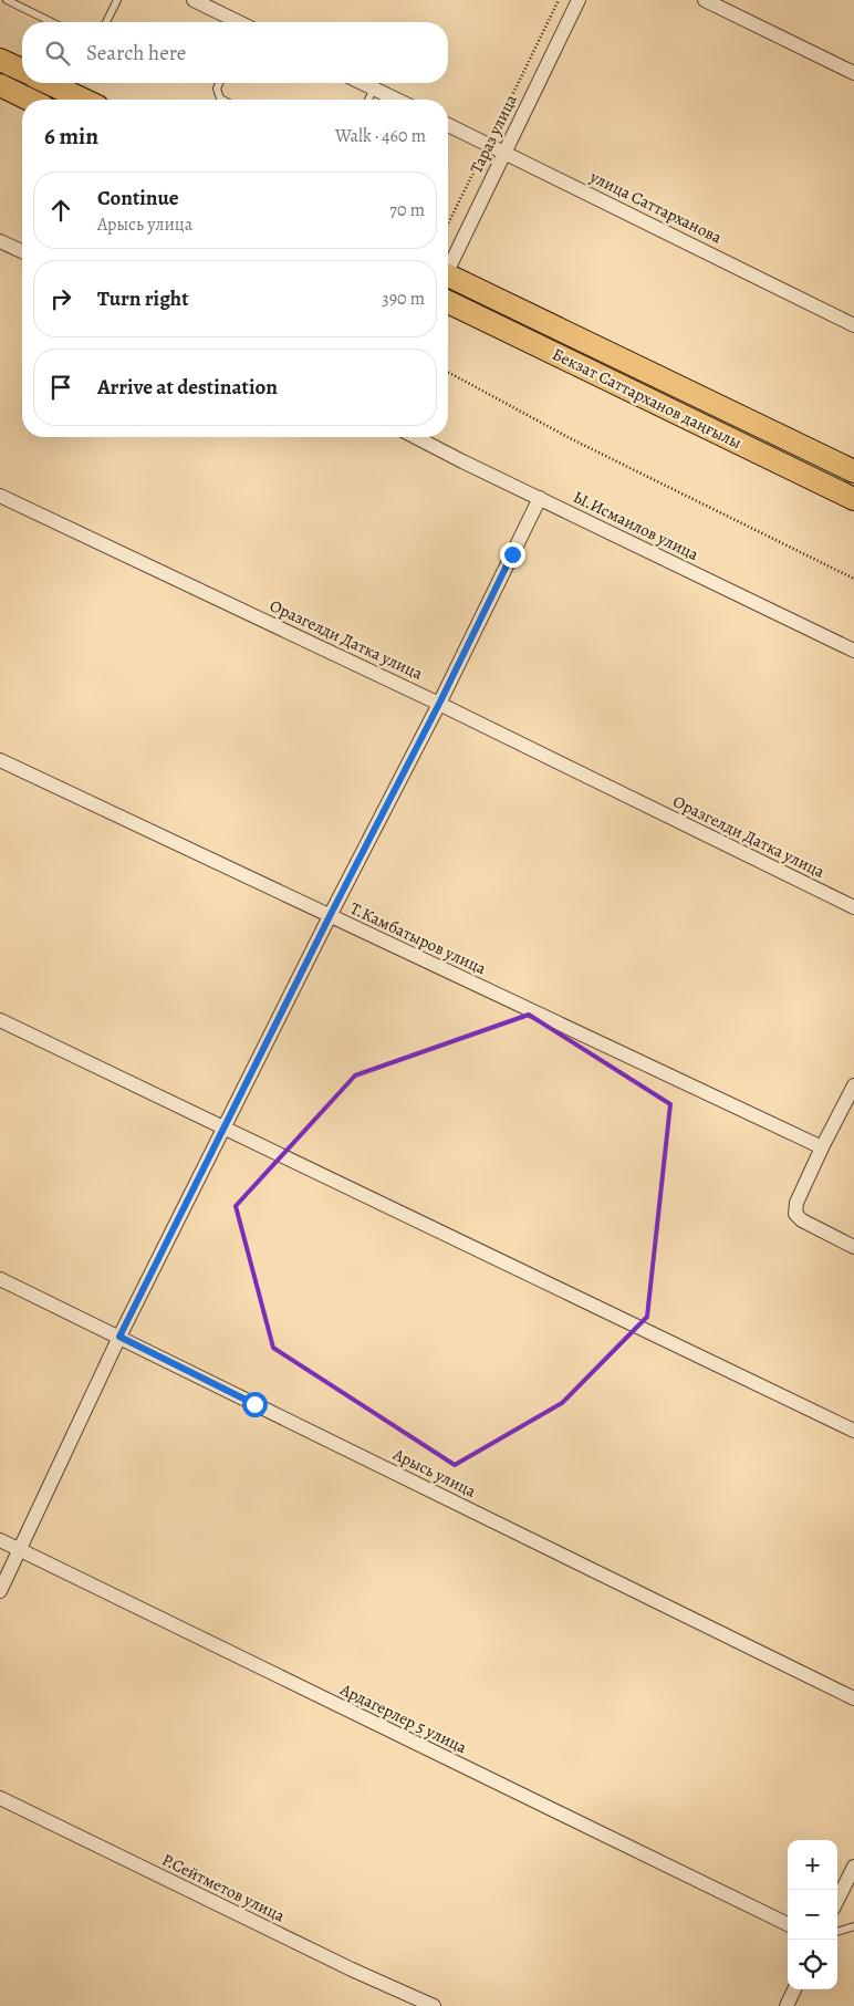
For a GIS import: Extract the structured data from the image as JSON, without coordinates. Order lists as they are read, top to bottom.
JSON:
{
  "streets": {
    "main road": ["Бекзат Саттарханов даңғылы"],
    "street": [
      "Тараз улица",
      "улица Саттарханова",
      "Ы.Исмаилов улица",
      "Оразгелди Датка улица",
      "Т.Камбатыров улица",
      "Арысь улица",
      "Ардагерлер 5 улица",
      "Р.Сейтметов улица"
    ]
  },
  "crossings": [
    ["Тараз улица", "улица Саттарханова"]
  ],
  "page": {
    "search": "Search here",
    "heading": ["6 min", "Walk · 460 m"],
    "list": [
      ["Continue", "Арысь улица", "70 m"],
      ["Turn right", "390 m"],
      "Arrive at destination"
    ],
    "map_buttons": ["+", "−"]
  }
}
